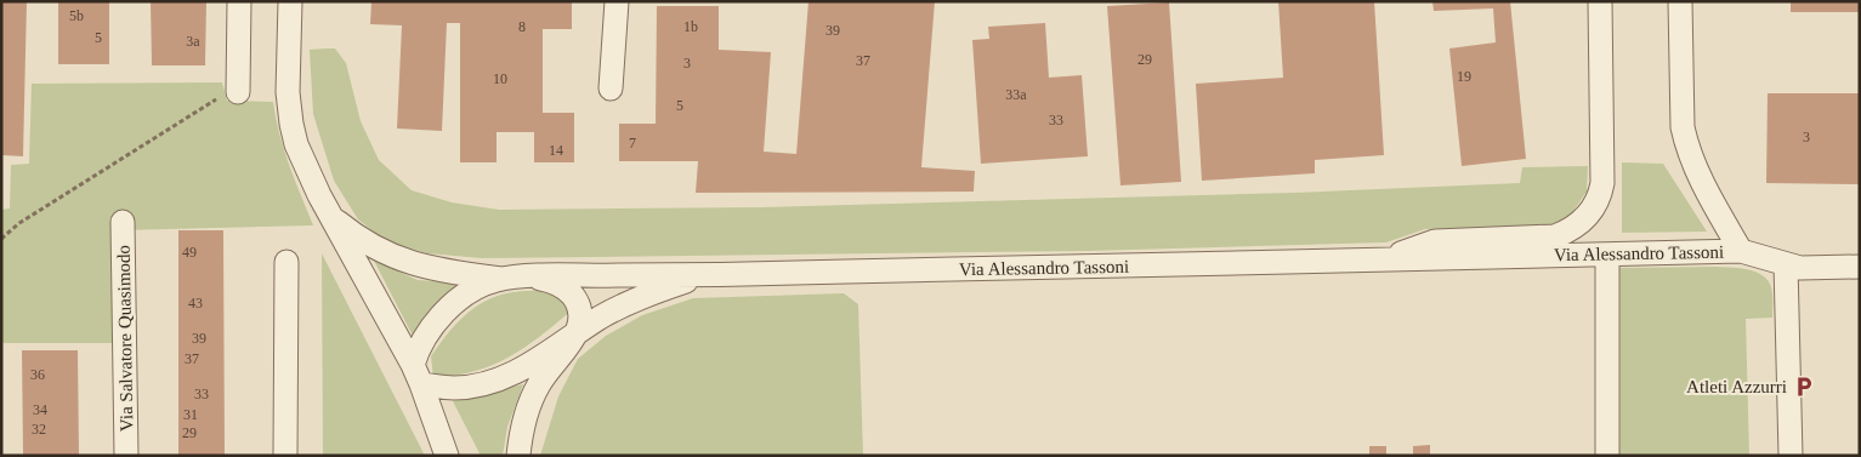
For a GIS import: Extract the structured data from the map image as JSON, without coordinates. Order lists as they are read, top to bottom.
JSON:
{
  "streets": {
    "street": ["Via Alessandro Tassoni", "Via Salvatore Quasimodo"]
  },
  "places": {
    "parking": ["Atleti Azzurri"]
  },
  "house_numbers": [
    "5b",
    "8",
    "1b",
    "39",
    "5",
    "3a",
    "29",
    "37",
    "3",
    "19",
    "10",
    "33a",
    "5",
    "33",
    "3",
    "7",
    "14",
    "49",
    "43",
    "39",
    "37",
    "36",
    "33",
    "34",
    "31",
    "32",
    "29"
  ]
}
